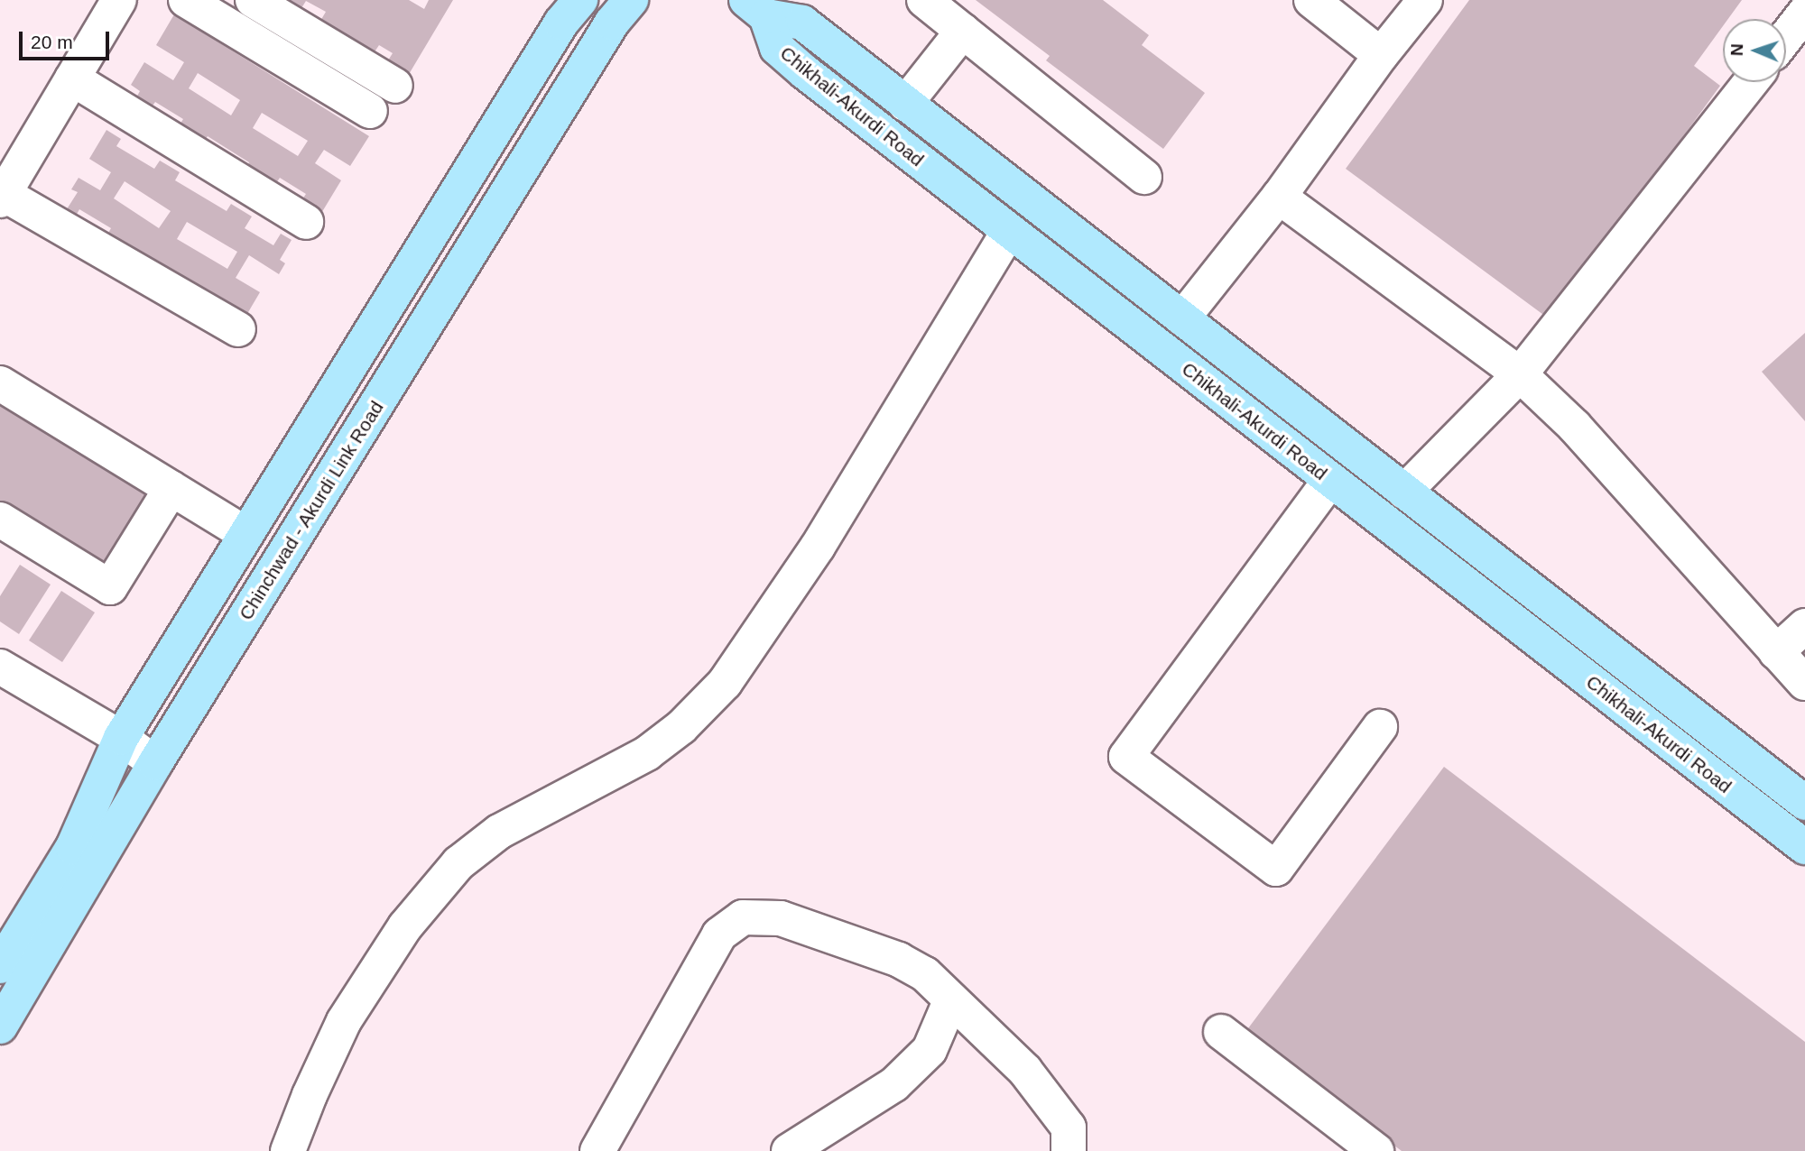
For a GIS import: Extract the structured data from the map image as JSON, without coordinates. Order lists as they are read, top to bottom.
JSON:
{
  "streets": {
    "main road": ["Chikhali-Akurdi Road", "Chinchwad - Akurdi Link Road"]
  },
  "scale_bar": "20 m",
  "north": "left"
}
